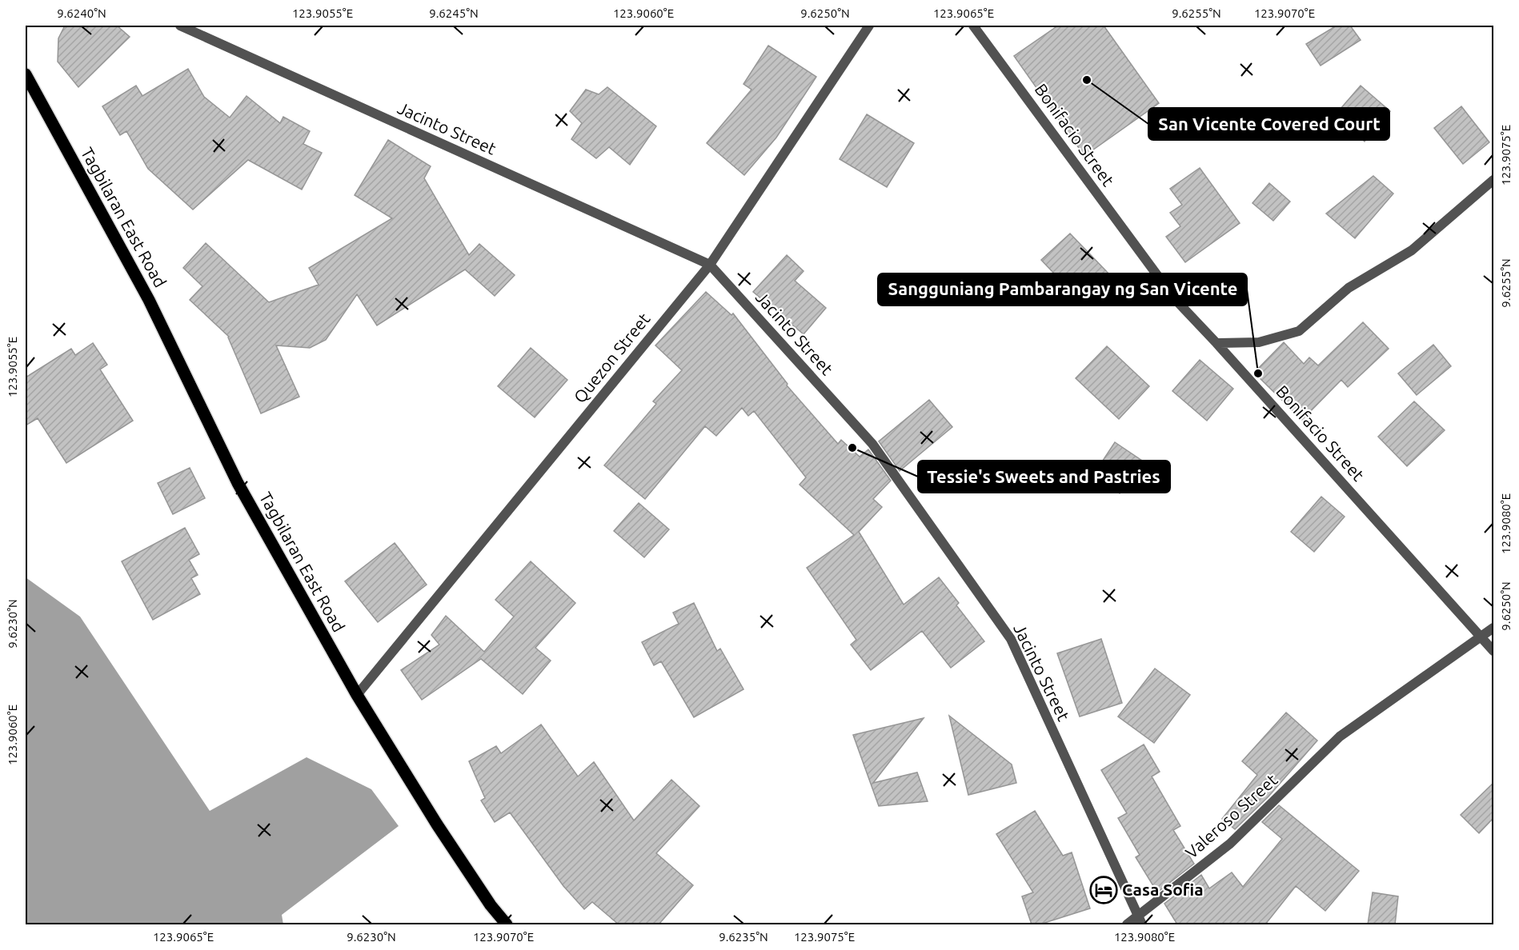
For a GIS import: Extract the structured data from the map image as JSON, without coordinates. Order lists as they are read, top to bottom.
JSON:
{
  "streets": {
    "main road": ["Tagbilaran East Road"],
    "street": [
      "Jacinto Street",
      "Bonifacio Street",
      "Quezon Street",
      "Valeroso Street"
    ]
  },
  "crossings": [
    ["Jacinto Street", "Quezon Street"],
    ["Jacinto Street", "Valeroso Street"],
    ["Bonifacio Street", "Valeroso Street"],
    ["Tagbilaran East Road", "Quezon Street"]
  ],
  "places": {
    "other": ["San Vicente Covered Court", "Sangguniang Pambarangay ng San Vicente", "Tessie's Sweets and Pastries"],
    "hotel": ["Casa Sofia"]
  },
  "coordinates": [
    "9.6240°N",
    "123.9055°E",
    "9.6245°N",
    "123.9060°E",
    "9.6250°N",
    "123.9065°E",
    "9.6255°N",
    "123.9070°E",
    "123.9075°E",
    "123.9080°E",
    "9.6230°N",
    "9.6235°N"
  ]
}
